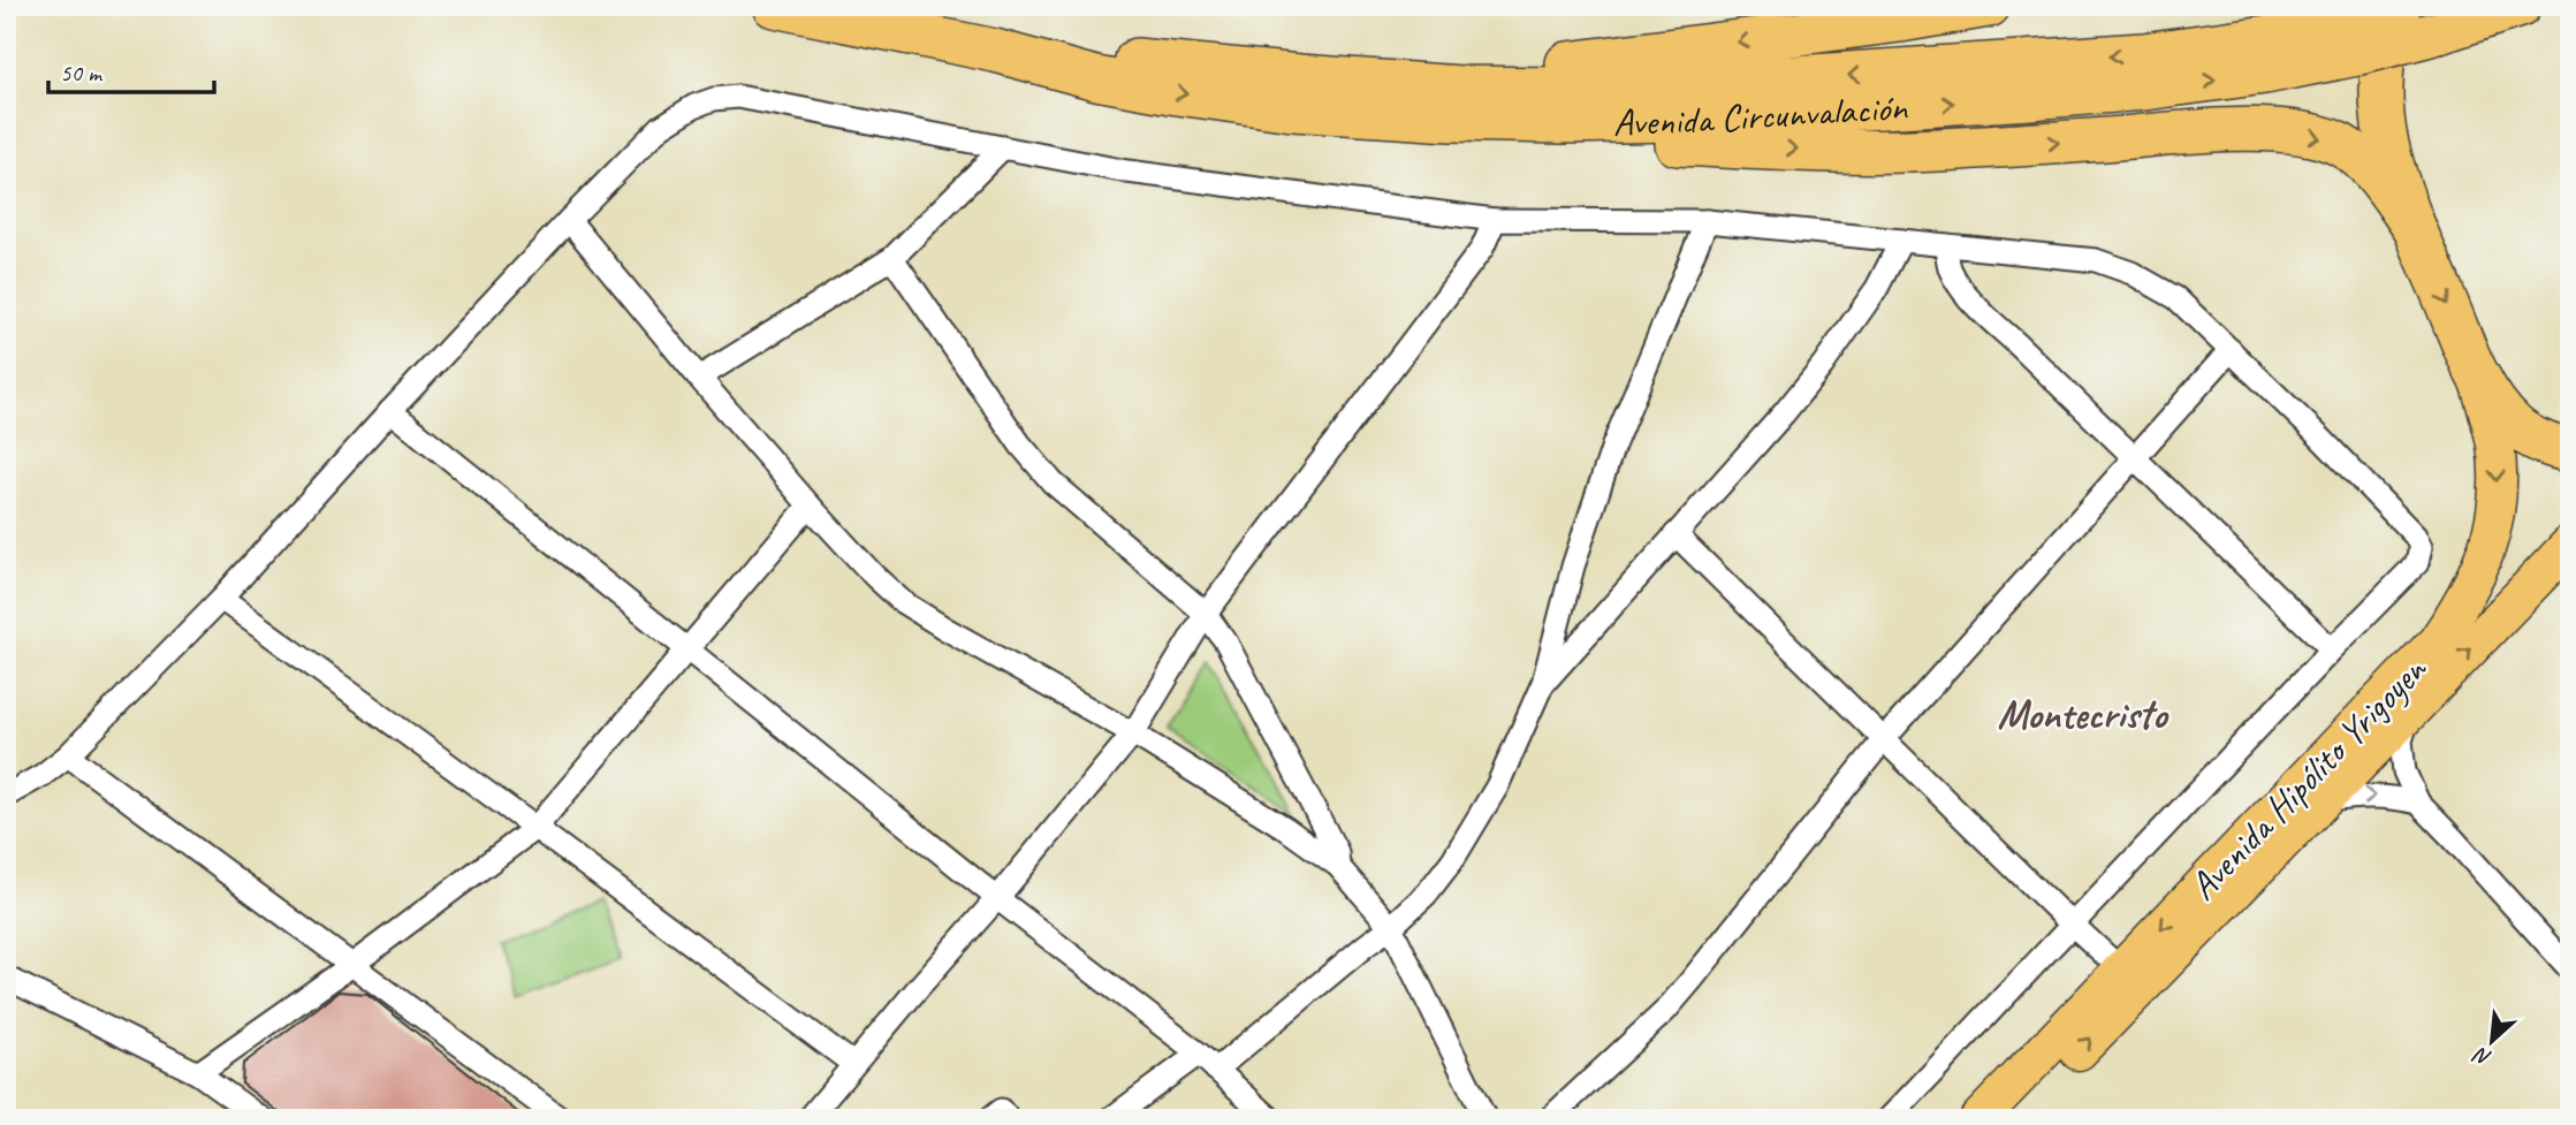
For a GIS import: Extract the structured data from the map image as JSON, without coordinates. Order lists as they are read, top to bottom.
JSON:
{
  "streets": {
    "highway": ["Avenida Circunvalación"],
    "main road": ["Avenida Hipólito Yrigoyen"]
  },
  "districts": ["Montecristo"],
  "scale_bar": "50 m",
  "north": "bottom left"
}
